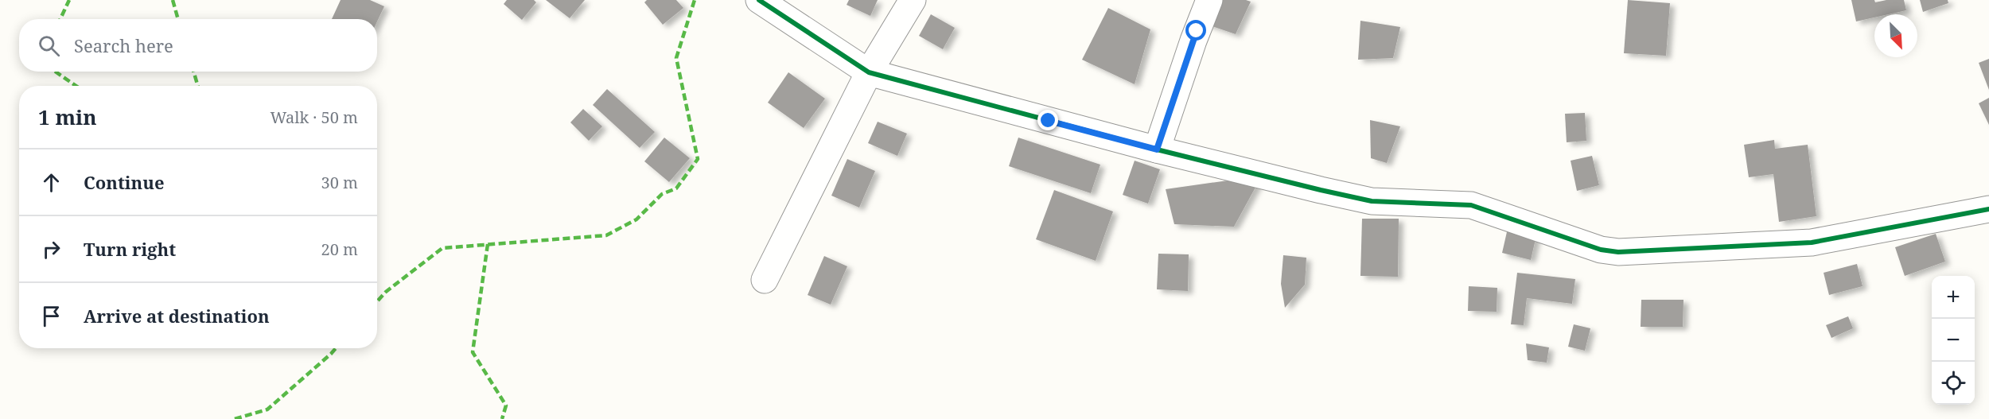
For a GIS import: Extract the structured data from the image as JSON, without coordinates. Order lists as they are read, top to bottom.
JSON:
{
  "north": "bottom right",
  "page": {
    "search": "Search here",
    "heading": ["1 min", "Walk · 50 m"],
    "list": [
      ["Continue", "30 m"],
      ["Turn right", "20 m"],
      "Arrive at destination"
    ],
    "map_buttons": ["+", "−"]
  }
}
